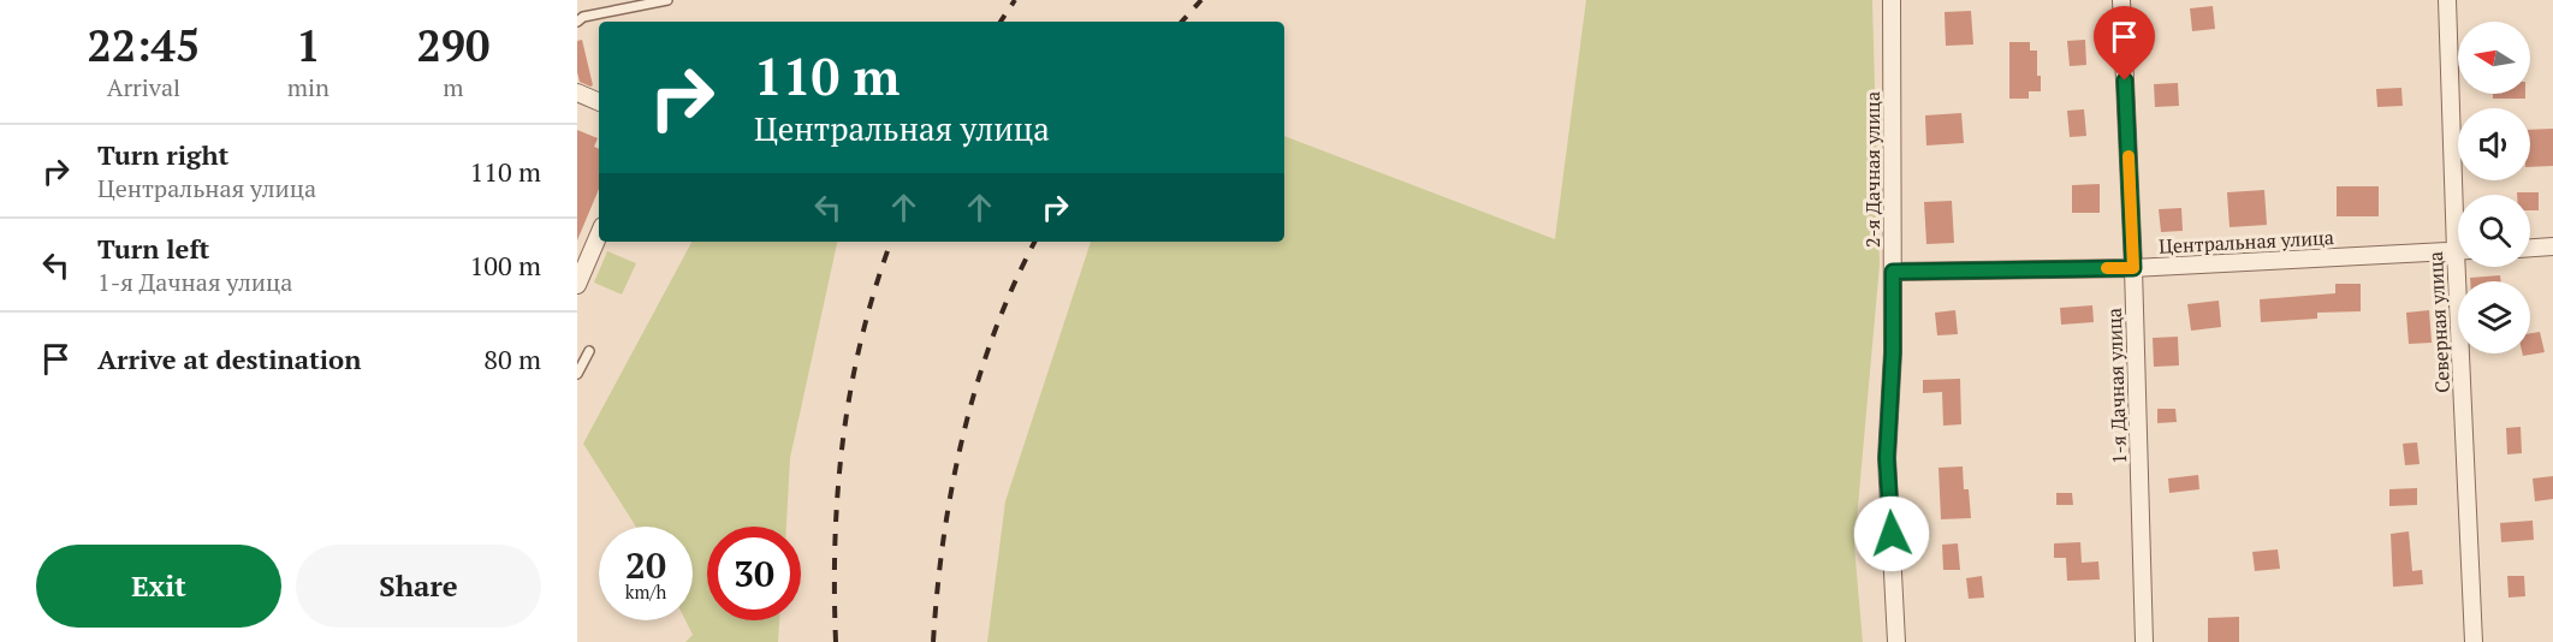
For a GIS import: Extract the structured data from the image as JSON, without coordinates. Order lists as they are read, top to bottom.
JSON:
{
  "streets": {
    "street": [
      "2-я Дачная улица",
      "Центральная улица",
      "Северная улица",
      "1-я Дачная улица"
    ]
  },
  "crossings": [
    ["2-я Дачная улица", "Центральная улица"],
    ["Центральная улица", "1-я Дачная улица"]
  ],
  "north": "left",
  "page": {
    "eta": [
      "22:45",
      "Arrival",
      "1",
      "min",
      "290",
      "m"
    ],
    "turn": ["110 m", "Центральная улица"],
    "list": [
      {
        "name": "Turn right",
        "note": "Центральная улица",
        "value": "110 m"
      },
      {
        "name": "Turn left",
        "note": "1-я Дачная улица",
        "value": "100 m"
      },
      {
        "name": "Arrive at destination",
        "value": "80 m"
      }
    ],
    "speed": "20 km/h",
    "limit": "30",
    "buttons": ["Exit", "Share"]
  }
}
